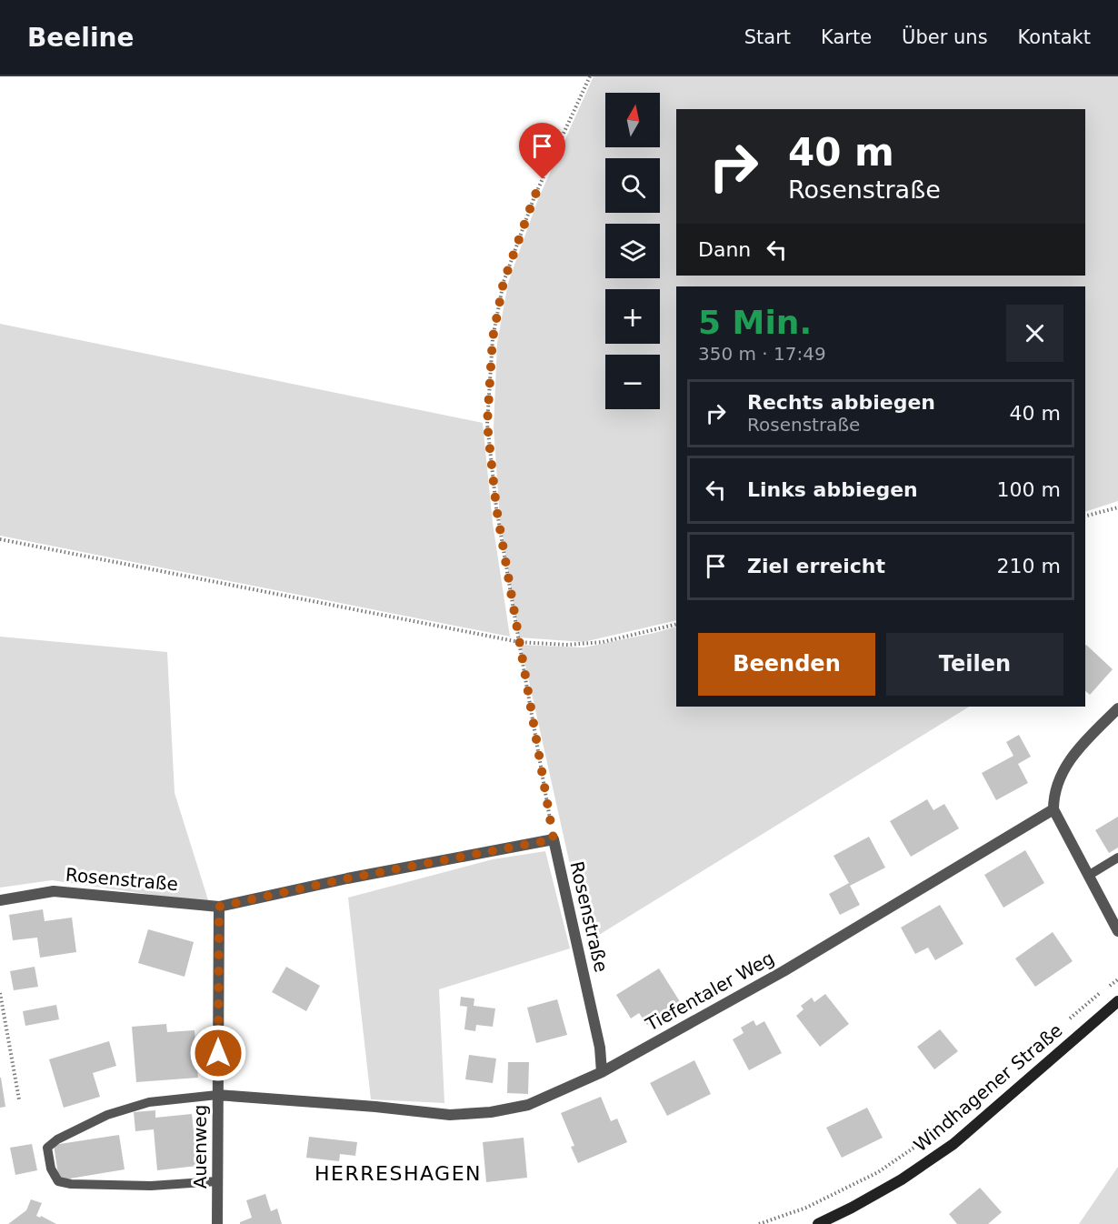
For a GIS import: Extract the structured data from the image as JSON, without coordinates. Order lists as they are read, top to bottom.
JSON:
{
  "streets": {
    "main road": ["Windhagener Straße"],
    "street": ["Rosenstraße", "Tiefentaler Weg", "Auenweg"]
  },
  "crossings": [
    ["Rosenstraße", "Tiefentaler Weg"],
    ["Rosenstraße", "Auenweg"],
    ["Tiefentaler Weg", "Auenweg"]
  ],
  "districts": ["HERRESHAGEN"],
  "north": "top",
  "page": {
    "header": "Beeline",
    "nav": [
      "Start",
      "Karte",
      "Über uns",
      "Kontakt"
    ],
    "map_buttons": ["+", "−"],
    "turn": ["40 m", "Rosenstraße"],
    "then": "Dann",
    "heading": ["5 Min.", "350 m · 17:49"],
    "list": [
      {
        "name": "Rechts abbiegen",
        "note": "Rosenstraße",
        "value": "40 m"
      },
      {
        "name": "Links abbiegen",
        "value": "100 m"
      },
      {
        "name": "Ziel erreicht",
        "value": "210 m"
      }
    ],
    "buttons": ["Beenden", "Teilen"]
  }
}
